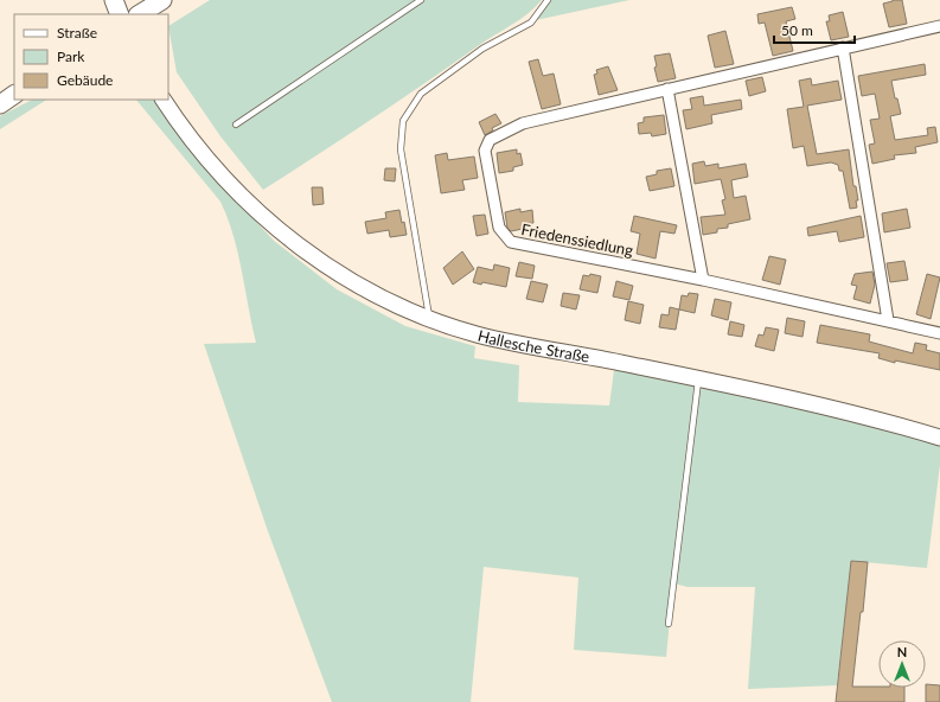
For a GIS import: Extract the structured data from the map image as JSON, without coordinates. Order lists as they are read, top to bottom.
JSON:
{
  "streets": {
    "street": ["Friedenssiedlung", "Hallesche Straße"]
  },
  "legend": ["Straße", "Park", "Gebäude"],
  "scale_bar": "50 m",
  "north": "top"
}
